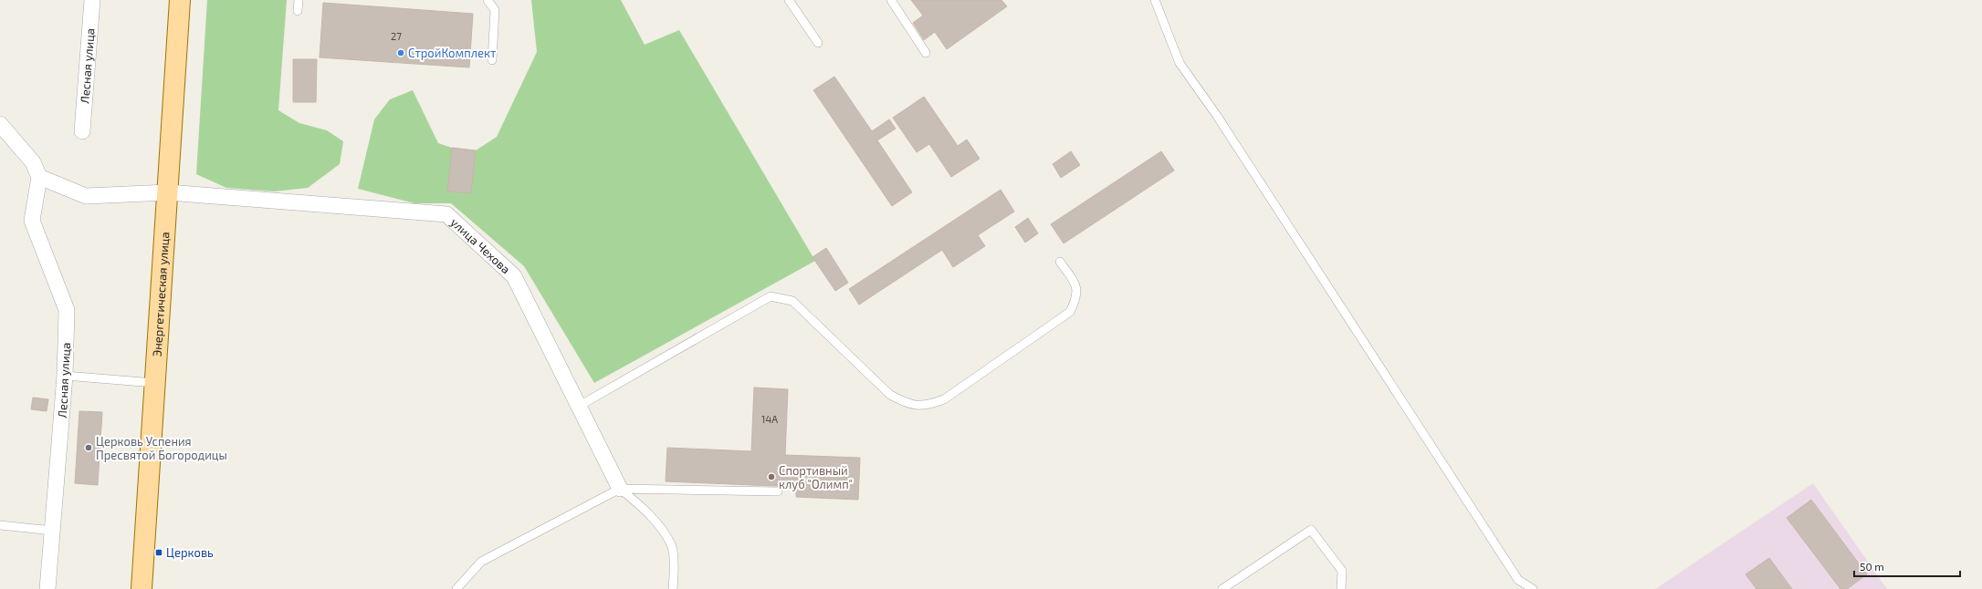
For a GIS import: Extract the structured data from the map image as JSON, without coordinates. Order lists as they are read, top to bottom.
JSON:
{
  "streets": {
    "main road": ["Энергетическая улица"],
    "street": ["Лесная улица", "улица Чехова"]
  },
  "crossings": [
    ["улица Чехова", "Энергетическая улица"]
  ],
  "places": {
    "other": ["СтройКомплект", "Церковь Успения Пресвятой Богородицы", "Спортивный клуб \"Олимп\""],
    "transit": ["Церковь"]
  },
  "house_numbers": ["27", "14А"],
  "scale_bar": "50 m"
}
